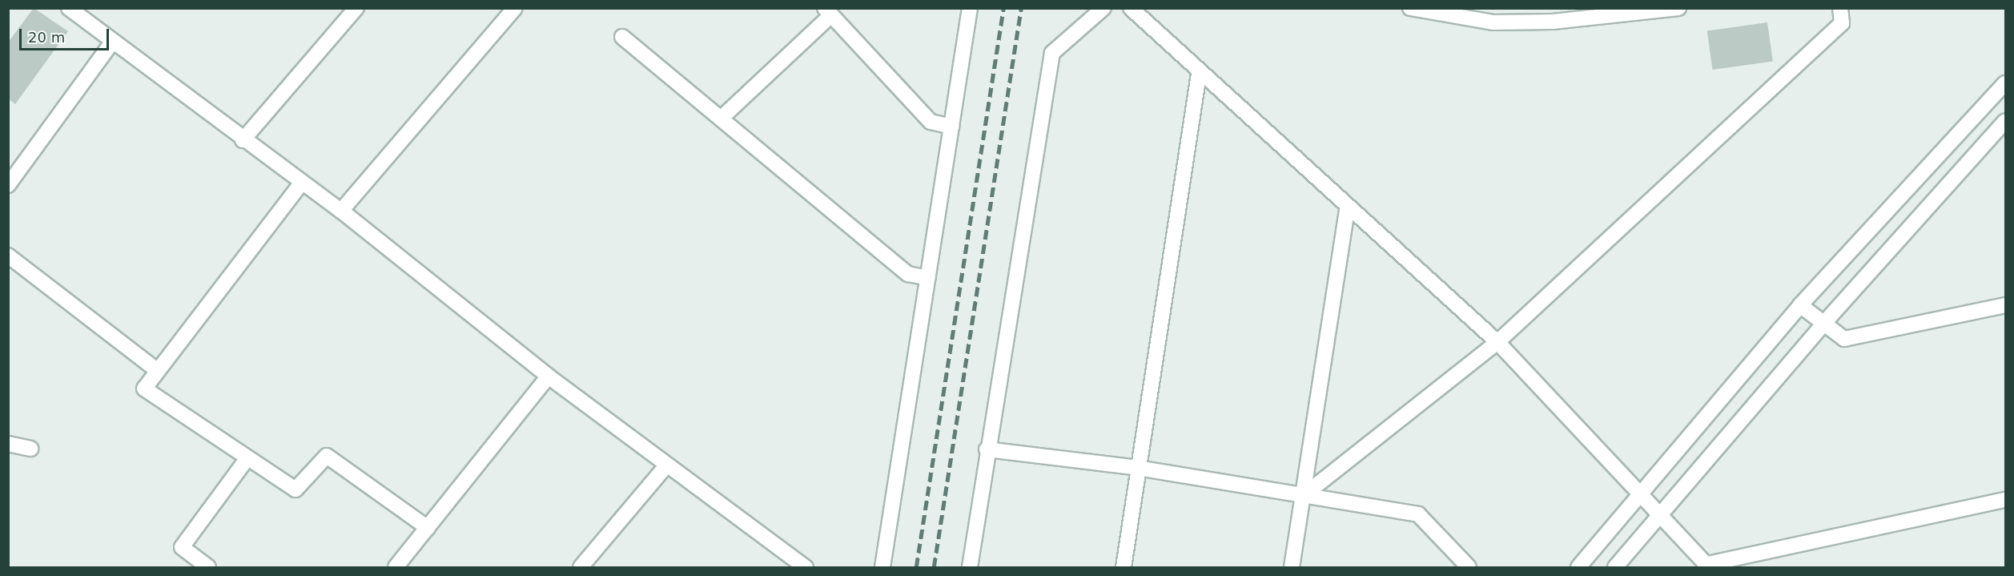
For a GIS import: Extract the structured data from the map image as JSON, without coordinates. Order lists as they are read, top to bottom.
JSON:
{
  "scale_bar": "20 m"
}
